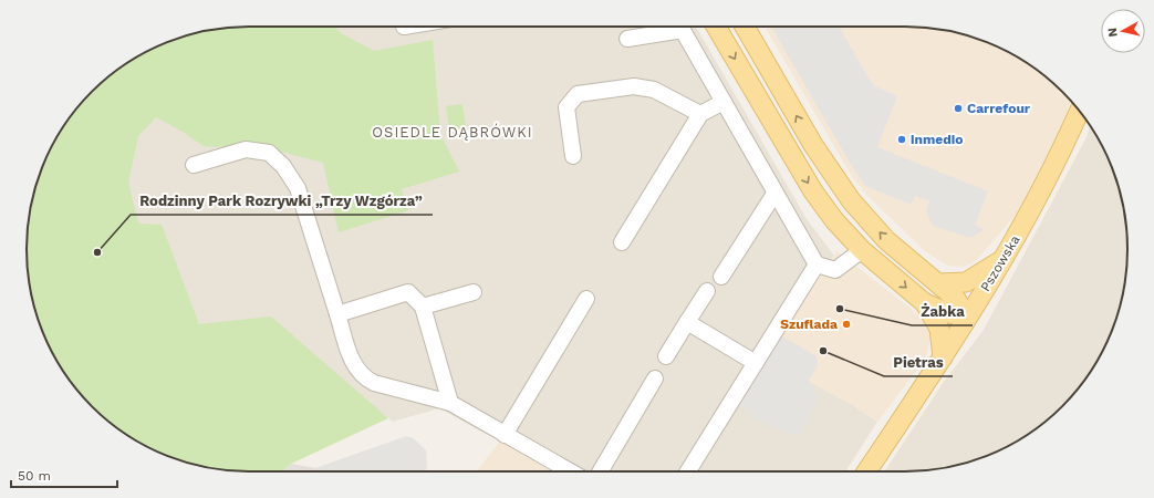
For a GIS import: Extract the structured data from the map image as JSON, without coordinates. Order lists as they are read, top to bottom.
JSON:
{
  "streets": {
    "main road": ["Pszowska"]
  },
  "districts": ["OSIEDLE DĄBRÓWKI"],
  "places": [
    "Carrefour",
    "inmedio",
    "Rodzinny Park Rozrywki „Trzy Wzgórza”",
    "Żabka",
    "Szuflada",
    "Pietras"
  ],
  "scale_bar": "50 m",
  "north": "left"
}
